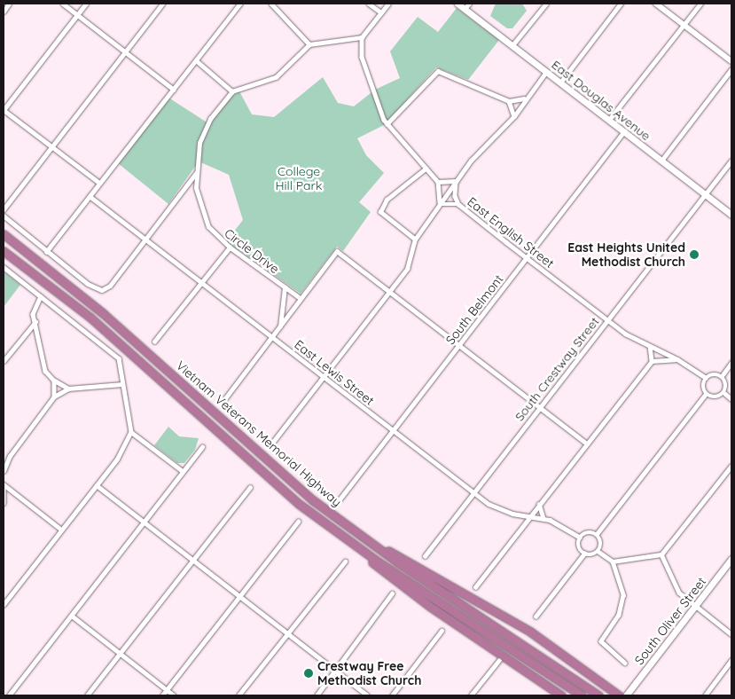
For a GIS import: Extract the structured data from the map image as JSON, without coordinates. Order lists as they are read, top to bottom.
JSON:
{
  "streets": {
    "highway": ["Vietnam Veterans Memorial Highway"],
    "main road": ["East Douglas Avenue", "South Oliver Street"],
    "street": [
      "East English Street",
      "Circle Drive",
      "South Belmont",
      "South Crestway Street",
      "East Lewis Street"
    ]
  },
  "crossings": [
    ["East Douglas Avenue", "South Belmont"],
    ["East Douglas Avenue", "South Crestway Street"],
    ["East English Street", "South Belmont"],
    ["East English Street", "South Crestway Street"],
    ["South Belmont", "East Lewis Street"],
    ["South Crestway Street", "East Lewis Street"]
  ],
  "parks": ["College Hill Park"],
  "places": ["East Heights United Methodist Church", "Crestway Free Methodist Church"]
}
